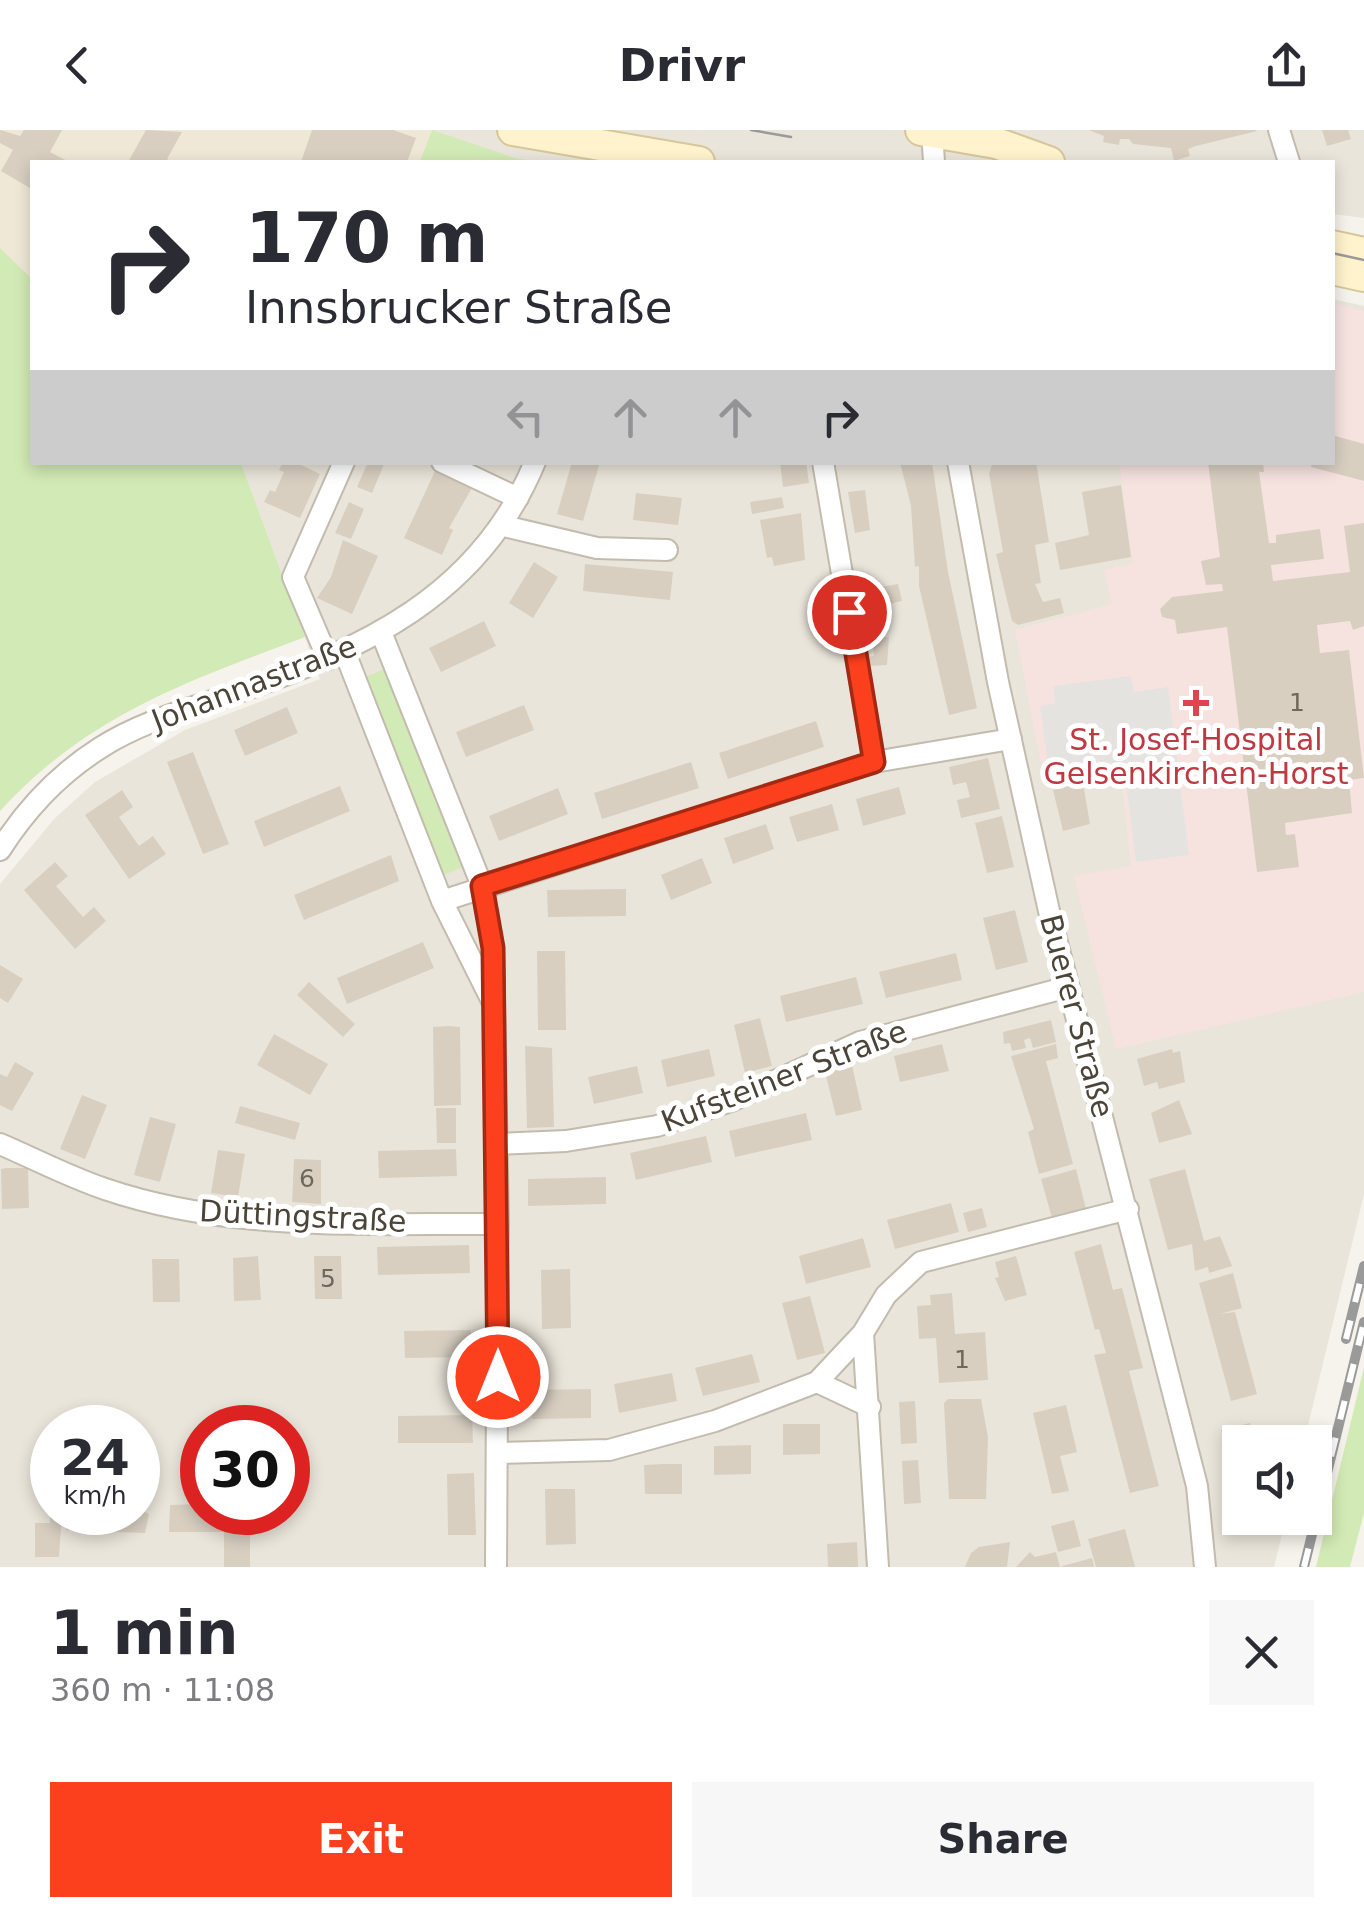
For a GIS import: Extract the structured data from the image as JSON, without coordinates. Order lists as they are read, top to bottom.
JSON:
{
  "streets": {
    "street": [
      "Johannastraße",
      "Buerer Straße",
      "Kufsteiner Straße",
      "Düttingstraße"
    ]
  },
  "crossings": [
    ["Buerer Straße", "Kufsteiner Straße"]
  ],
  "places": {
    "health": ["St. Josef-Hospital Gelsenkirchen-Horst"]
  },
  "house_numbers": [
    "1",
    "6",
    "5",
    "1"
  ],
  "page": {
    "header": "Drivr",
    "turn": ["170 m", "Innsbrucker Straße"],
    "speed": "24 km/h",
    "limit": "30",
    "heading": ["1 min", "360 m · 11:08"],
    "buttons": ["Exit", "Share"]
  }
}
